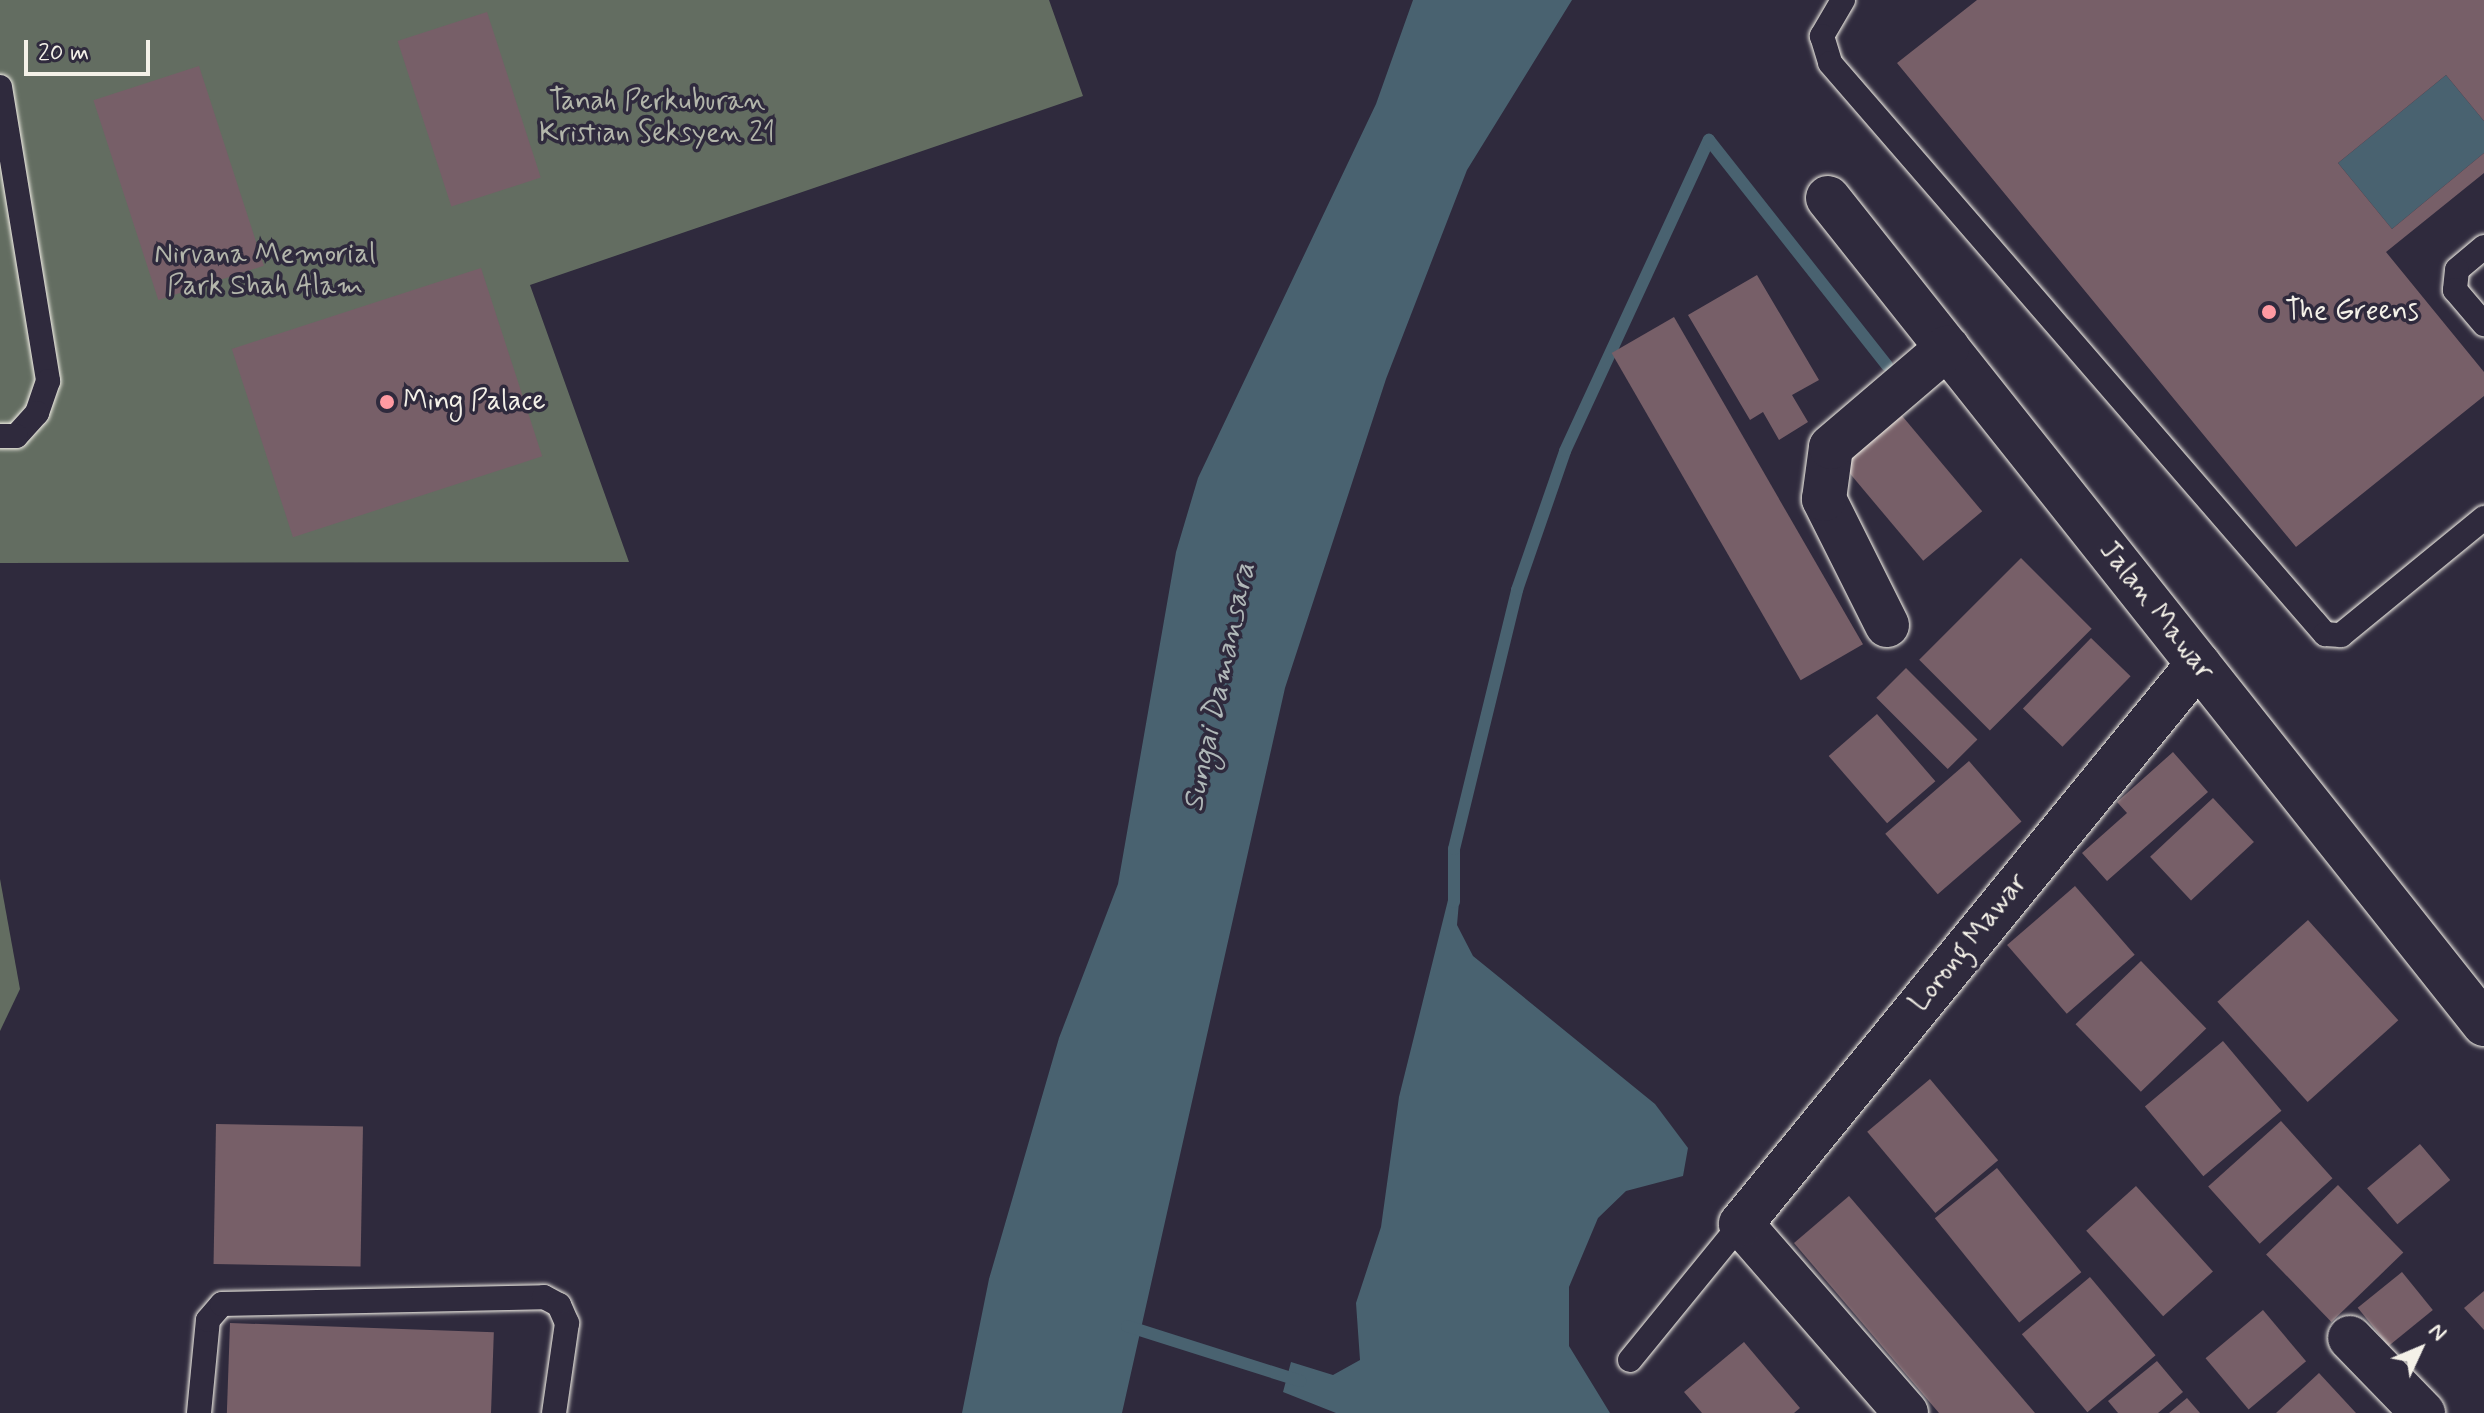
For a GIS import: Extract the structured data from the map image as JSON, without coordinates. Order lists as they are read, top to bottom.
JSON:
{
  "streets": {
    "street": ["Jalan Mawar", "Lorong Mawar"]
  },
  "crossings": [
    ["Jalan Mawar", "Lorong Mawar"]
  ],
  "water": ["Sungai Damansara"],
  "parks": ["Tanah Perkuburan Kristian Seksyen 21", "Nirvana Memorial Park Shah Alam"],
  "places": ["The Greens", "Ming Palace"],
  "scale_bar": "20 m",
  "north": "top right"
}
